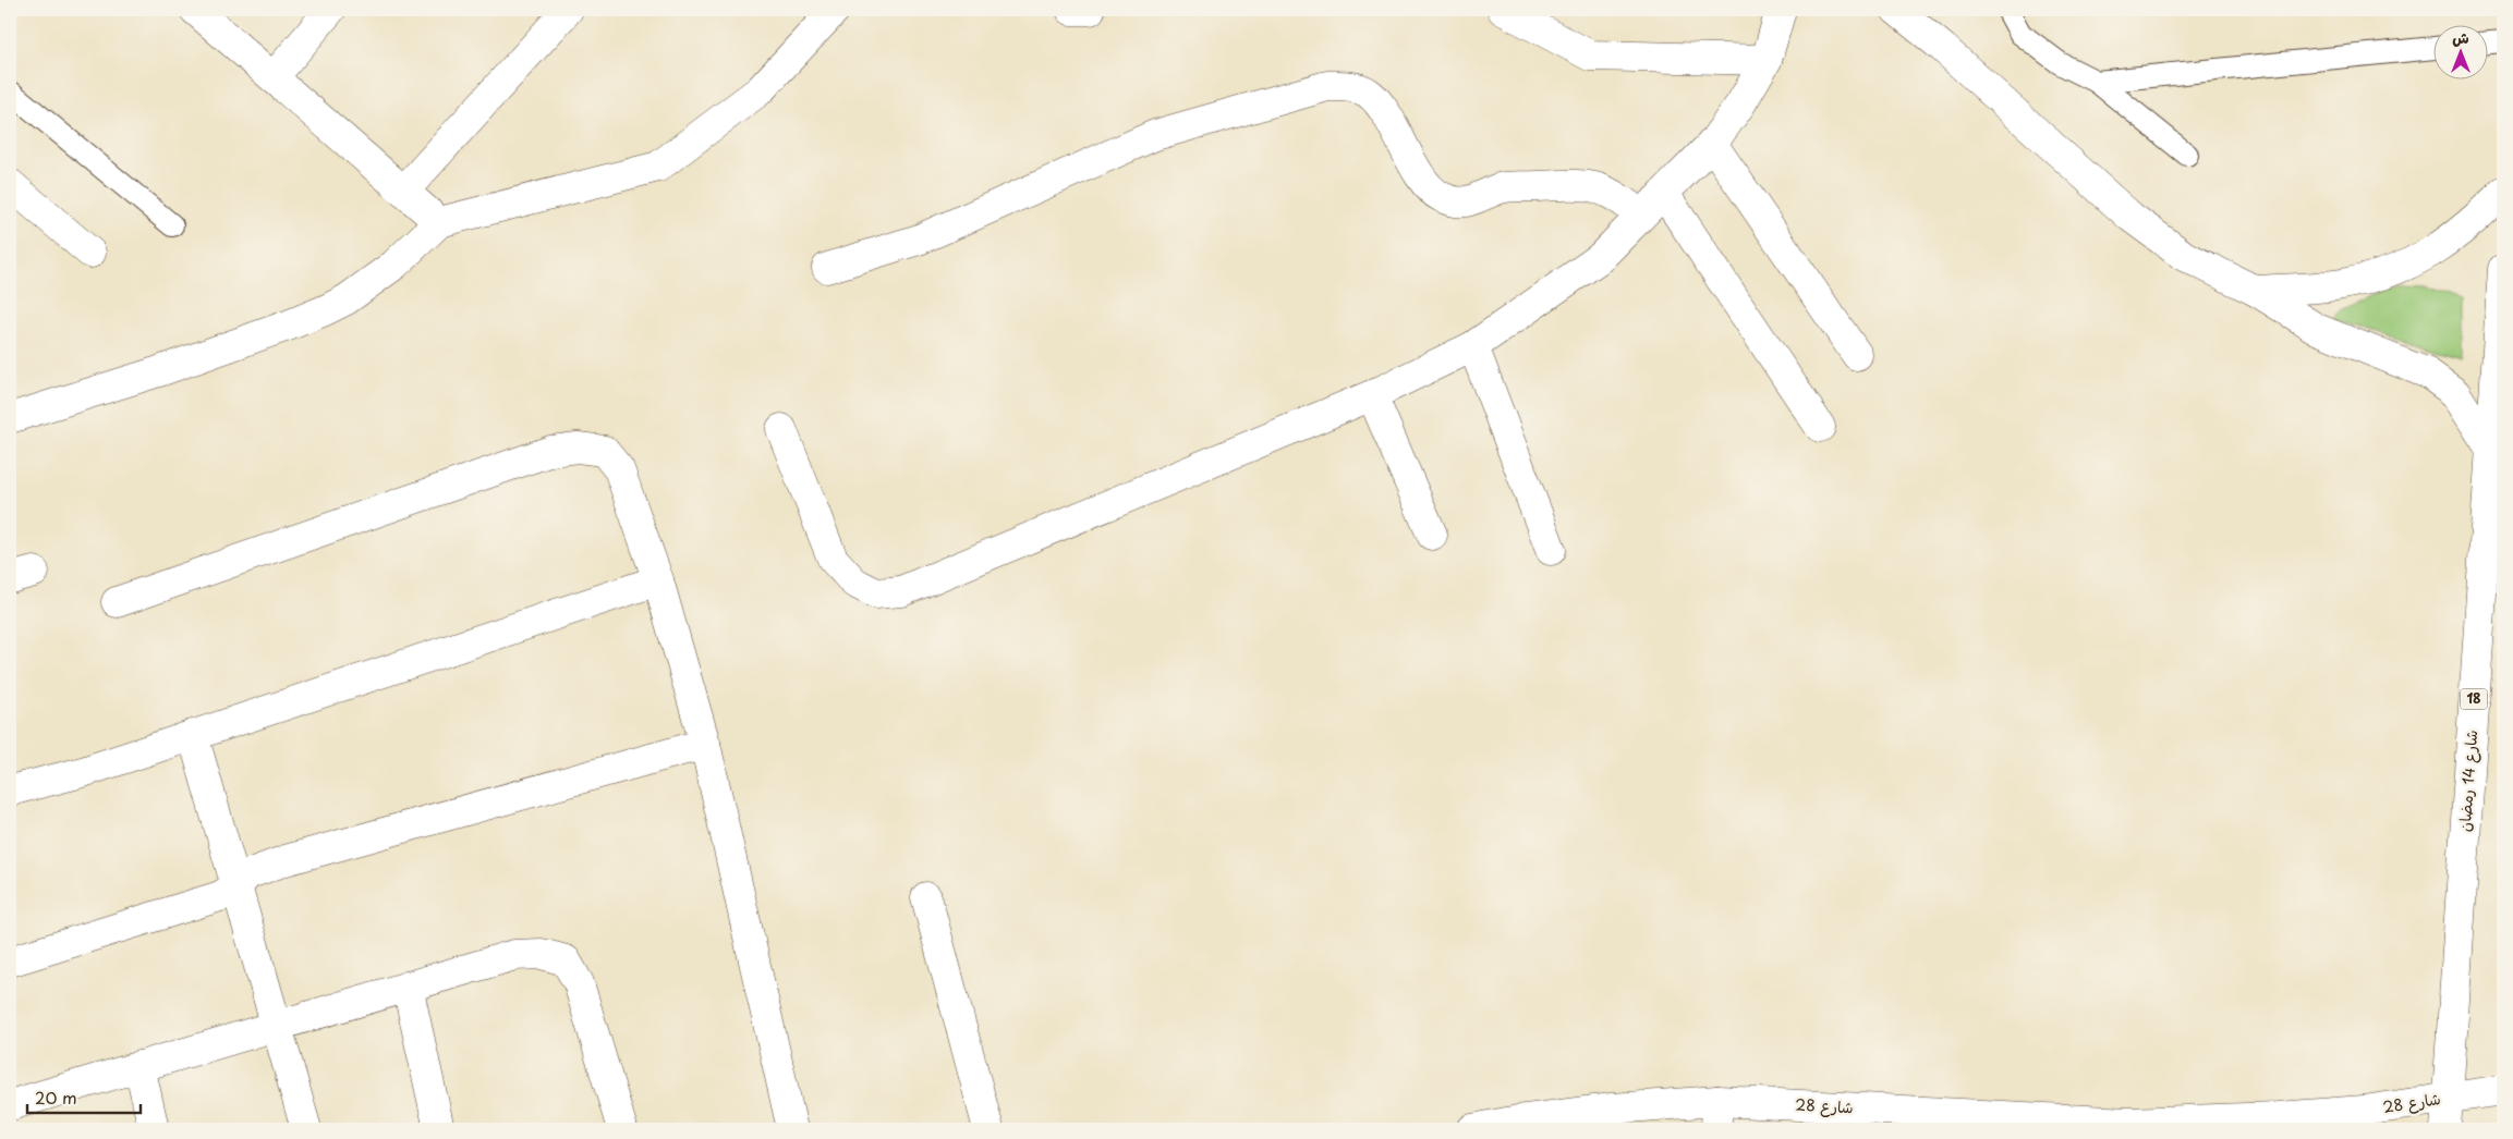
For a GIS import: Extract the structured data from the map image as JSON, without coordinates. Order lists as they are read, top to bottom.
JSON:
{
  "streets": {
    "street": ["18", "شارع 14 رمضان", "شارع 28"]
  },
  "crossings": [
    ["شارع 14 رمضان", "شارع 28"]
  ],
  "scale_bar": "20 m",
  "north": "top"
}
